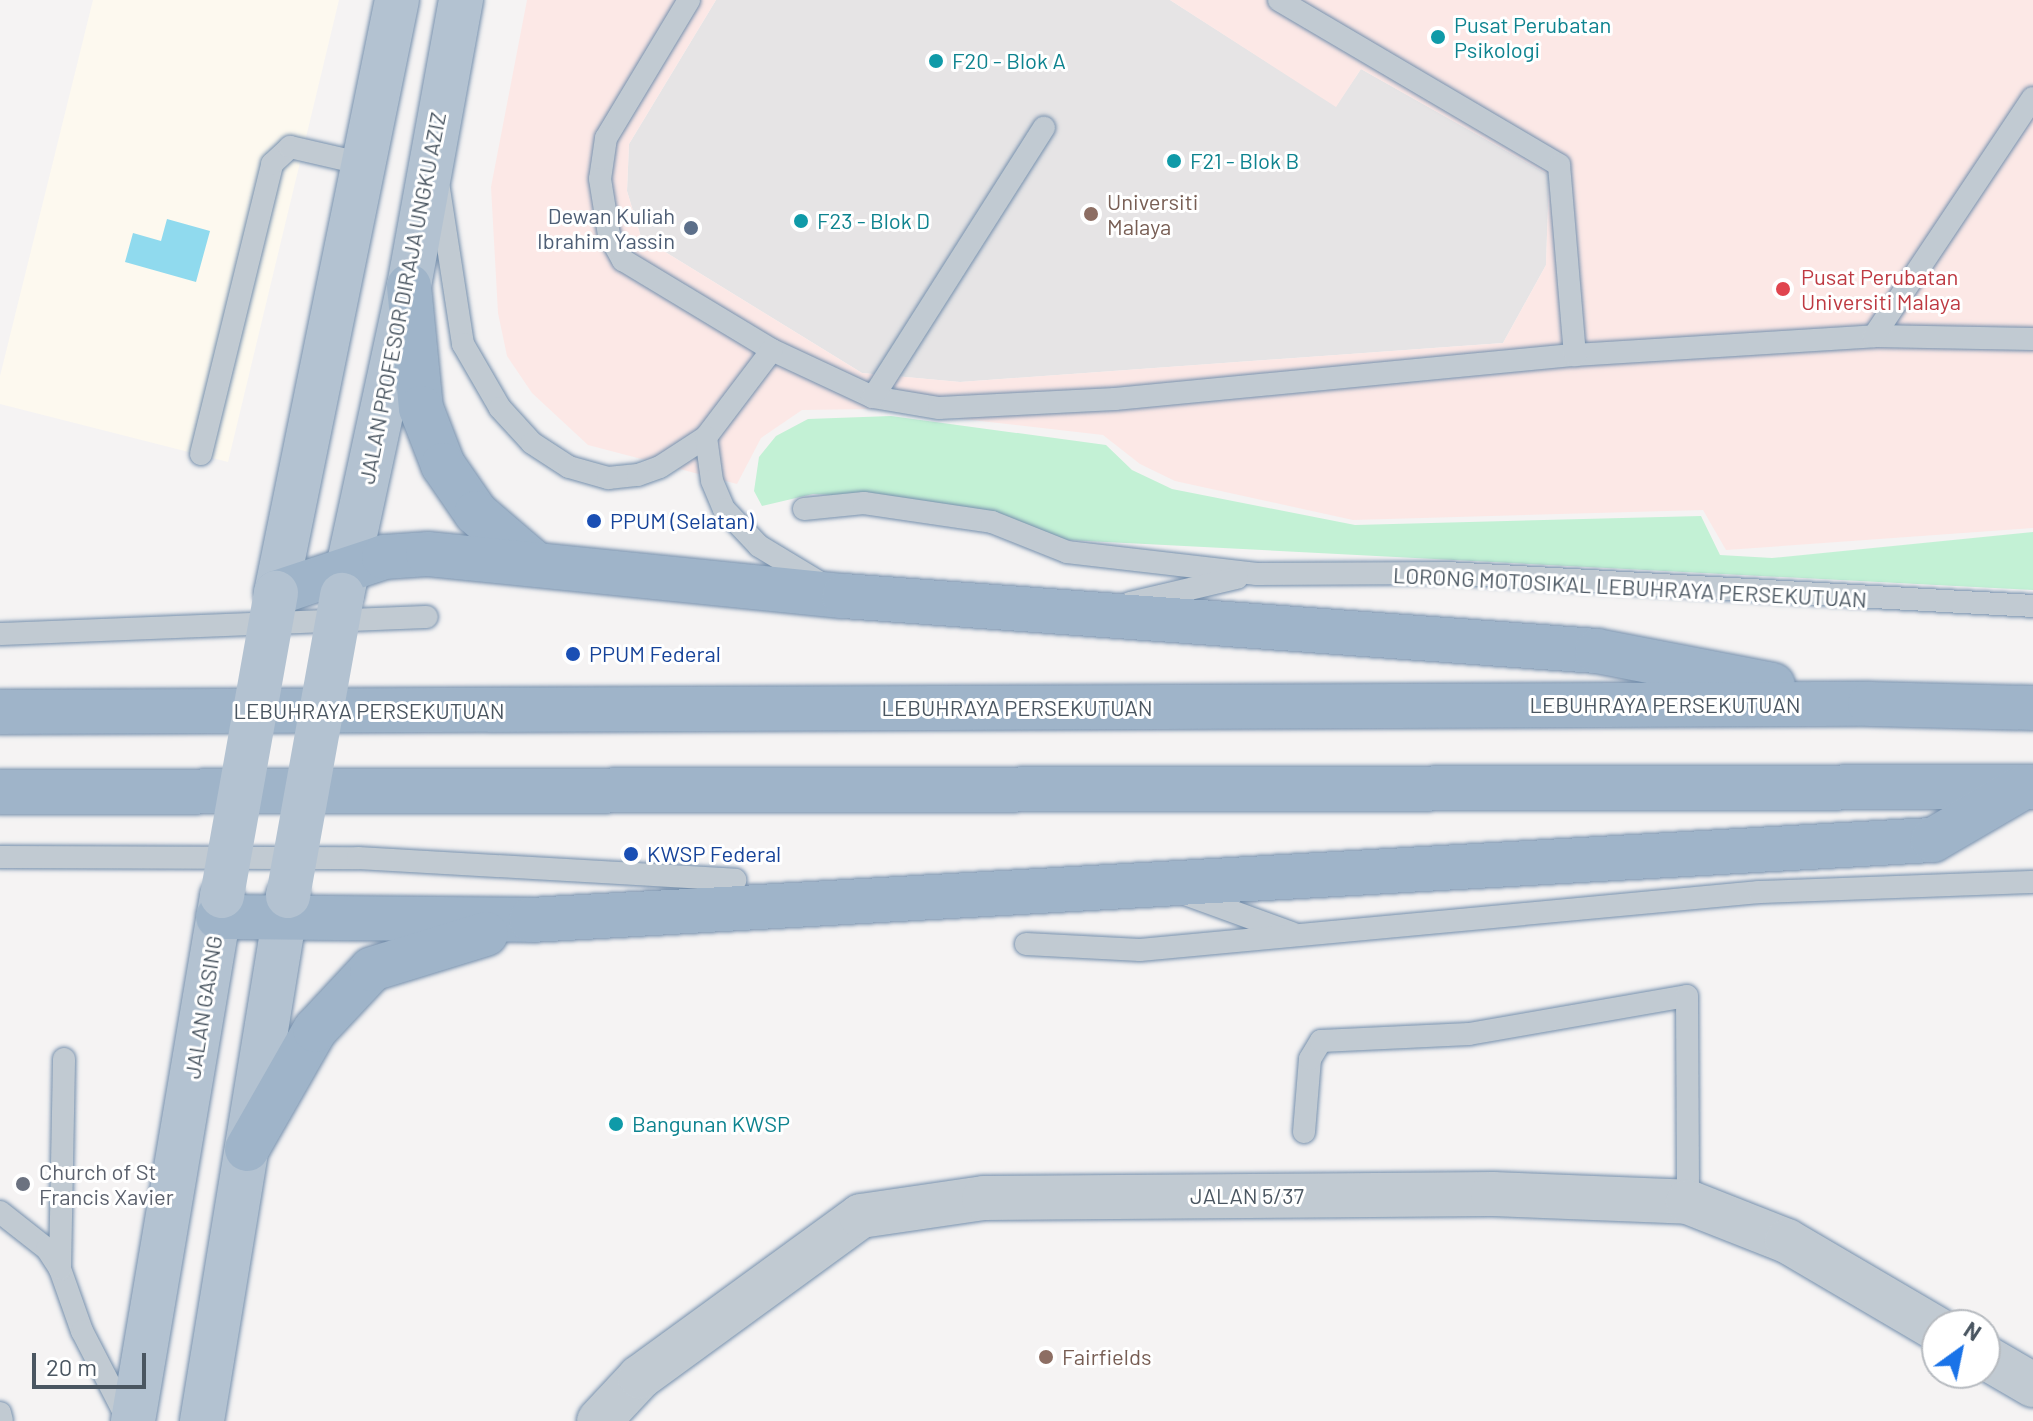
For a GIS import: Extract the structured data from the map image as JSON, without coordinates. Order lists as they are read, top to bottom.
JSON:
{
  "streets": {
    "highway": ["LEBUHRAYA PERSEKUTUAN"],
    "main road": ["JALAN PROFESOR DIRAJA UNGKU AZIZ", "JALAN GASING"],
    "street": ["JALAN 5/37"],
    "lane": ["LORONG MOTOSIKAL LEBUHRAYA PERSEKUTUAN"]
  },
  "places": [
    "Pusat Perubatan Psikologi",
    "F20 - Blok A",
    "F21 - Blok B",
    "Universiti Malaya",
    "F23 - Blok D",
    "Dewan Kuliah Ibrahim Yassin",
    "Pusat Perubatan Universiti Malaya",
    "PPUM (Selatan)",
    "PPUM Federal",
    "KWSP Federal",
    "Bangunan KWSP",
    "Church of St Francis Xavier",
    "Fairfields"
  ],
  "scale_bar": "20 m",
  "north": "top right"
}
